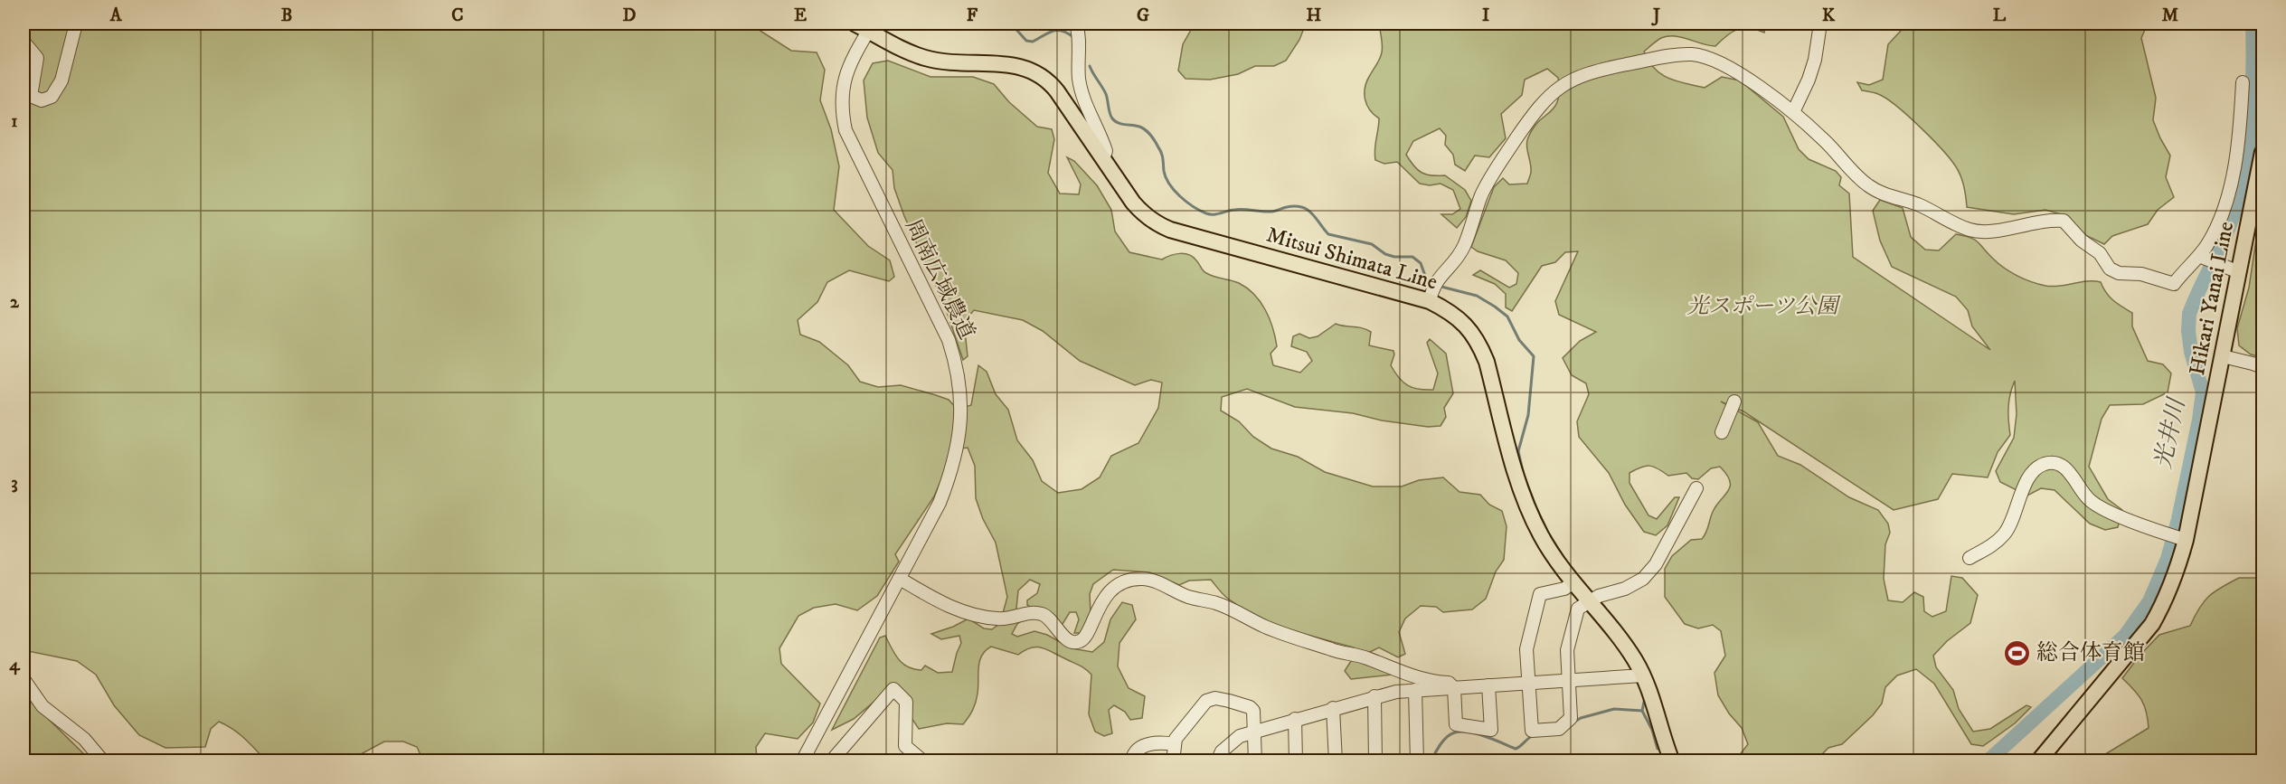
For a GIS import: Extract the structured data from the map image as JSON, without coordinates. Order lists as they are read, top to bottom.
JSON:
{
  "streets": {
    "main road": ["Mitsui Shimata Line", "Hikari Yanai Line"],
    "street": ["周南広域農道"]
  },
  "crossings": [
    ["Mitsui Shimata Line", "周南広域農道"]
  ],
  "water": ["光井川"],
  "parks": ["光スポーツ公園"],
  "places": {
    "sports": ["総合体育館"]
  },
  "grid": {
    "columns": [
      "A",
      "B",
      "C",
      "D",
      "E",
      "F",
      "G",
      "H",
      "I",
      "J",
      "K",
      "L",
      "M"
    ],
    "rows": [
      "1",
      "2",
      "3",
      "4"
    ]
  }
}
